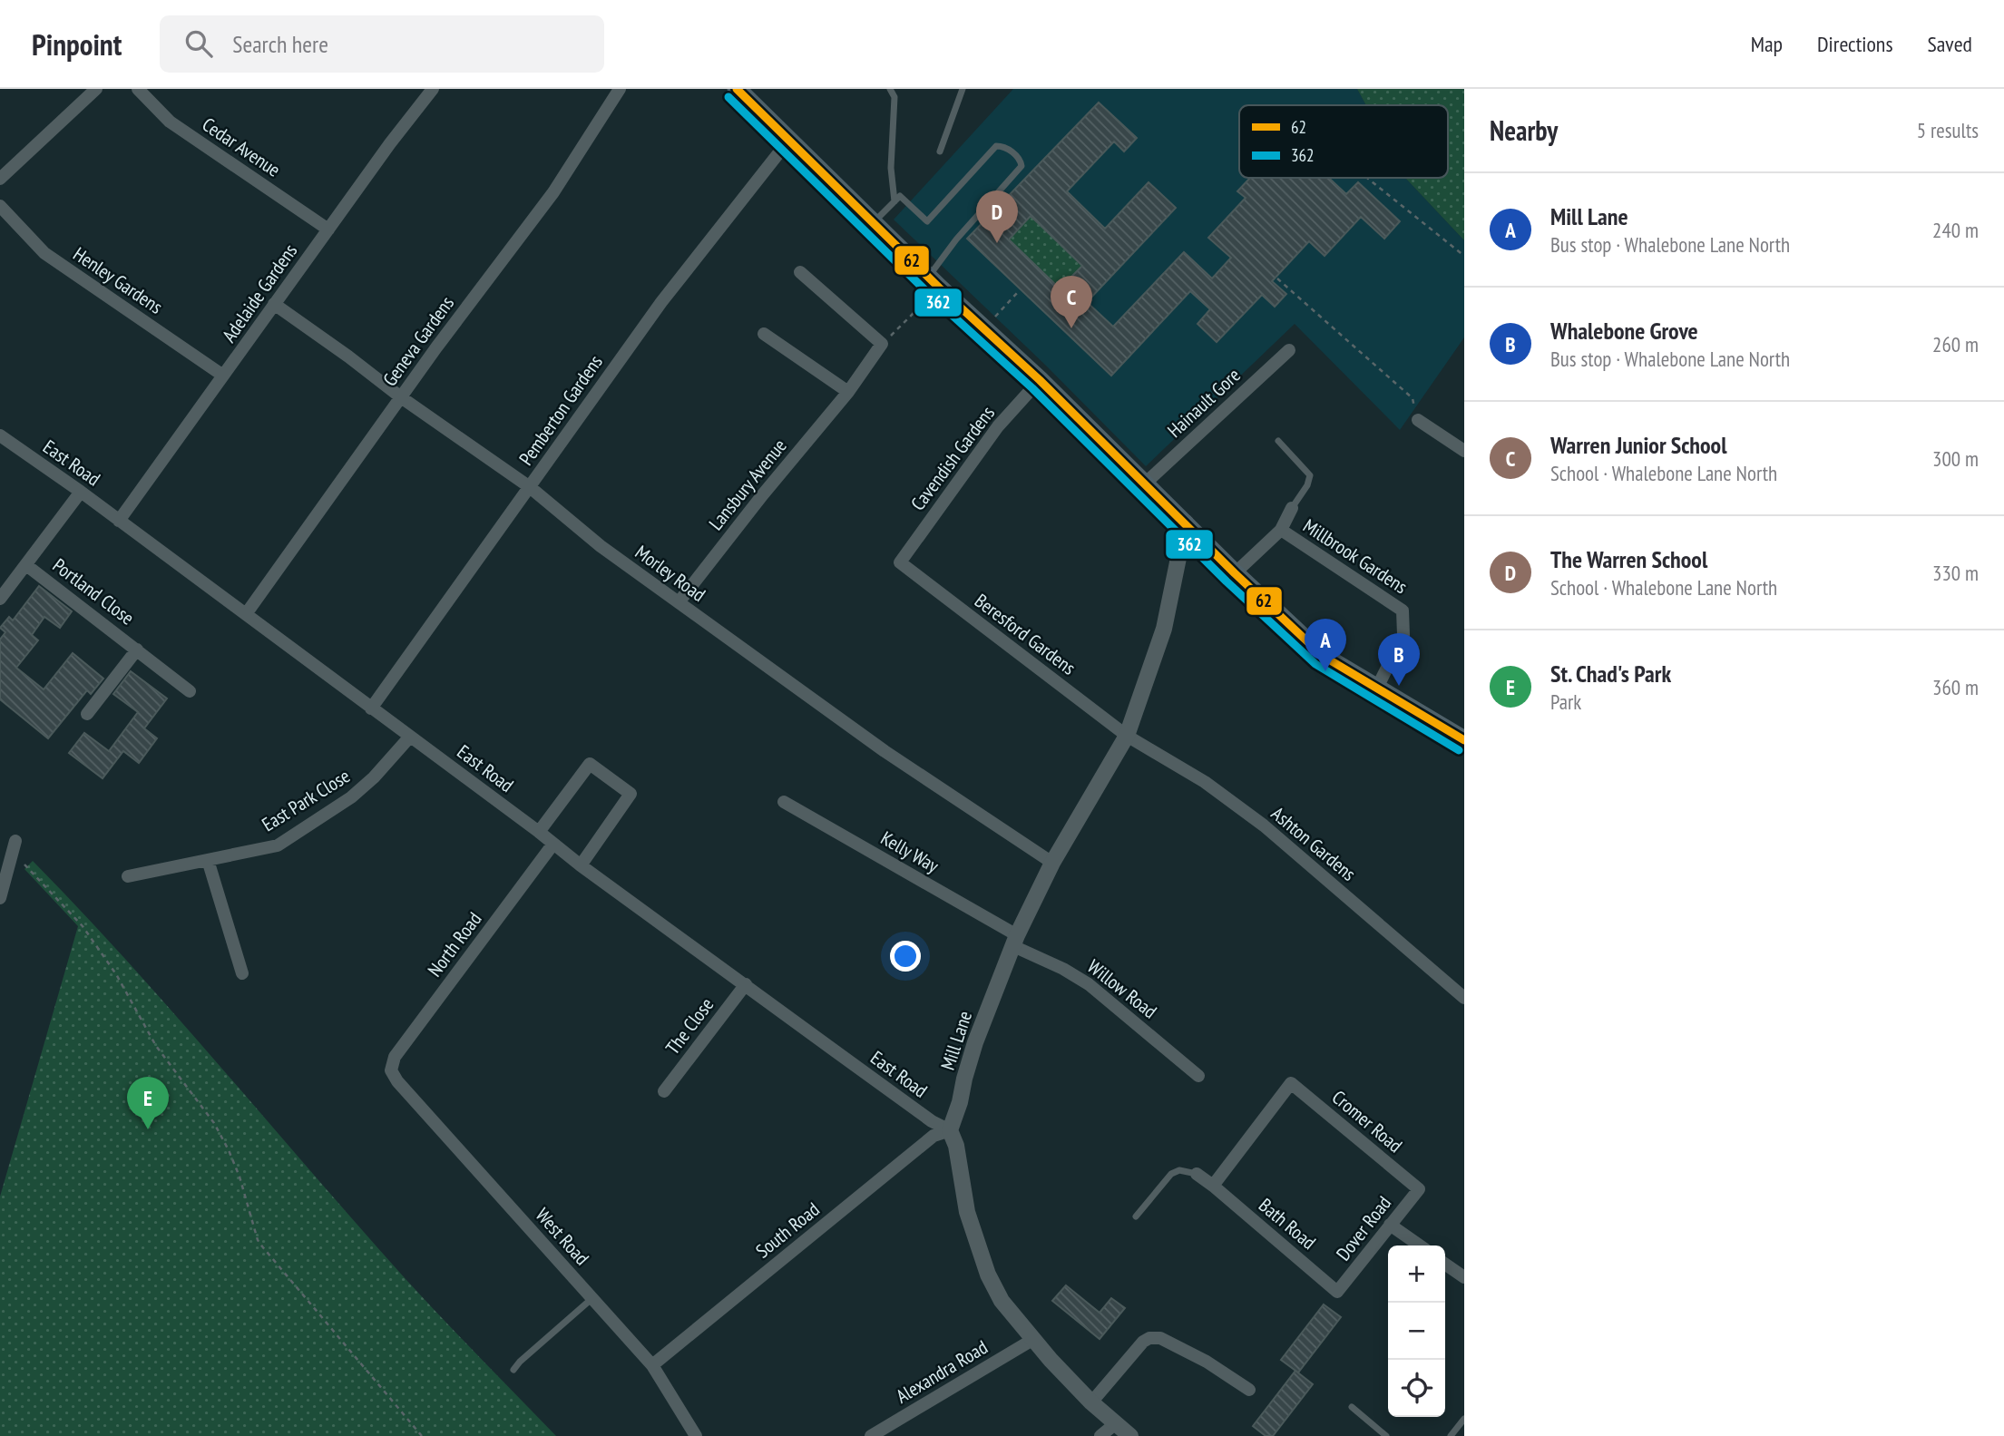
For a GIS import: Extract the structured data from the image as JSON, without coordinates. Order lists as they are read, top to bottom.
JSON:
{
  "streets": {
    "street": [
      "Cedar Avenue",
      "Henley Gardens",
      "Adelaide Gardens",
      "Geneva Gardens",
      "Hainault Gore",
      "Pemberton Gardens",
      "Cavendish Gardens",
      "East Road",
      "Lansbury Avenue",
      "Millbrook Gardens",
      "Morley Road",
      "Portland Close",
      "Beresford Gardens",
      "East Park Close",
      "Ashton Gardens",
      "Kelly Way",
      "North Road",
      "Willow Road",
      "The Close",
      "Mill Lane",
      "Cromer Road",
      "Bath Road",
      "Dover Road",
      "South Road",
      "West Road",
      "Alexandra Road"
    ]
  },
  "crossings": [
    ["Cedar Avenue", "Adelaide Gardens"],
    ["Henley Gardens", "Adelaide Gardens"],
    ["Adelaide Gardens", "East Road"],
    ["Adelaide Gardens", "Morley Road"],
    ["Geneva Gardens", "East Road"],
    ["Geneva Gardens", "Morley Road"],
    ["Pemberton Gardens", "East Road"],
    ["Pemberton Gardens", "Morley Road"],
    ["Cavendish Gardens", "Beresford Gardens"],
    ["East Road", "East Park Close"],
    ["East Road", "North Road"],
    ["East Road", "The Close"],
    ["East Road", "Mill Lane"],
    ["East Road", "South Road"],
    ["Lansbury Avenue", "Morley Road"],
    ["Morley Road", "Mill Lane"],
    ["Beresford Gardens", "Ashton Gardens"],
    ["Beresford Gardens", "Mill Lane"],
    ["Ashton Gardens", "Mill Lane"],
    ["Kelly Way", "Willow Road"],
    ["Kelly Way", "Mill Lane"],
    ["North Road", "West Road"],
    ["Willow Road", "Mill Lane"],
    ["Mill Lane", "South Road"],
    ["Cromer Road", "Bath Road"],
    ["Cromer Road", "Dover Road"],
    ["Bath Road", "Dover Road"],
    ["South Road", "West Road"]
  ],
  "lines": ["transit line 62", "transit line 362"],
  "legend": ["62", "362"],
  "page": {
    "header": "Pinpoint",
    "search": "Search here",
    "nav": ["Map", "Directions", "Saved"],
    "heading": ["Nearby", "5 results"],
    "list": [
      {
        "mark": "A",
        "name": "Mill Lane",
        "note": "Bus stop · Whalebone Lane North",
        "value": "240 m"
      },
      {
        "mark": "B",
        "name": "Whalebone Grove",
        "note": "Bus stop · Whalebone Lane North",
        "value": "260 m"
      },
      {
        "mark": "C",
        "name": "Warren Junior School",
        "note": "School · Whalebone Lane North",
        "value": "300 m"
      },
      {
        "mark": "D",
        "name": "The Warren School",
        "note": "School · Whalebone Lane North",
        "value": "330 m"
      },
      {
        "mark": "E",
        "name": "St. Chad's Park",
        "note": "Park",
        "value": "360 m"
      }
    ],
    "pins": [
      "D",
      "C",
      "A",
      "B",
      "E"
    ],
    "map_buttons": ["+", "−"]
  }
}
